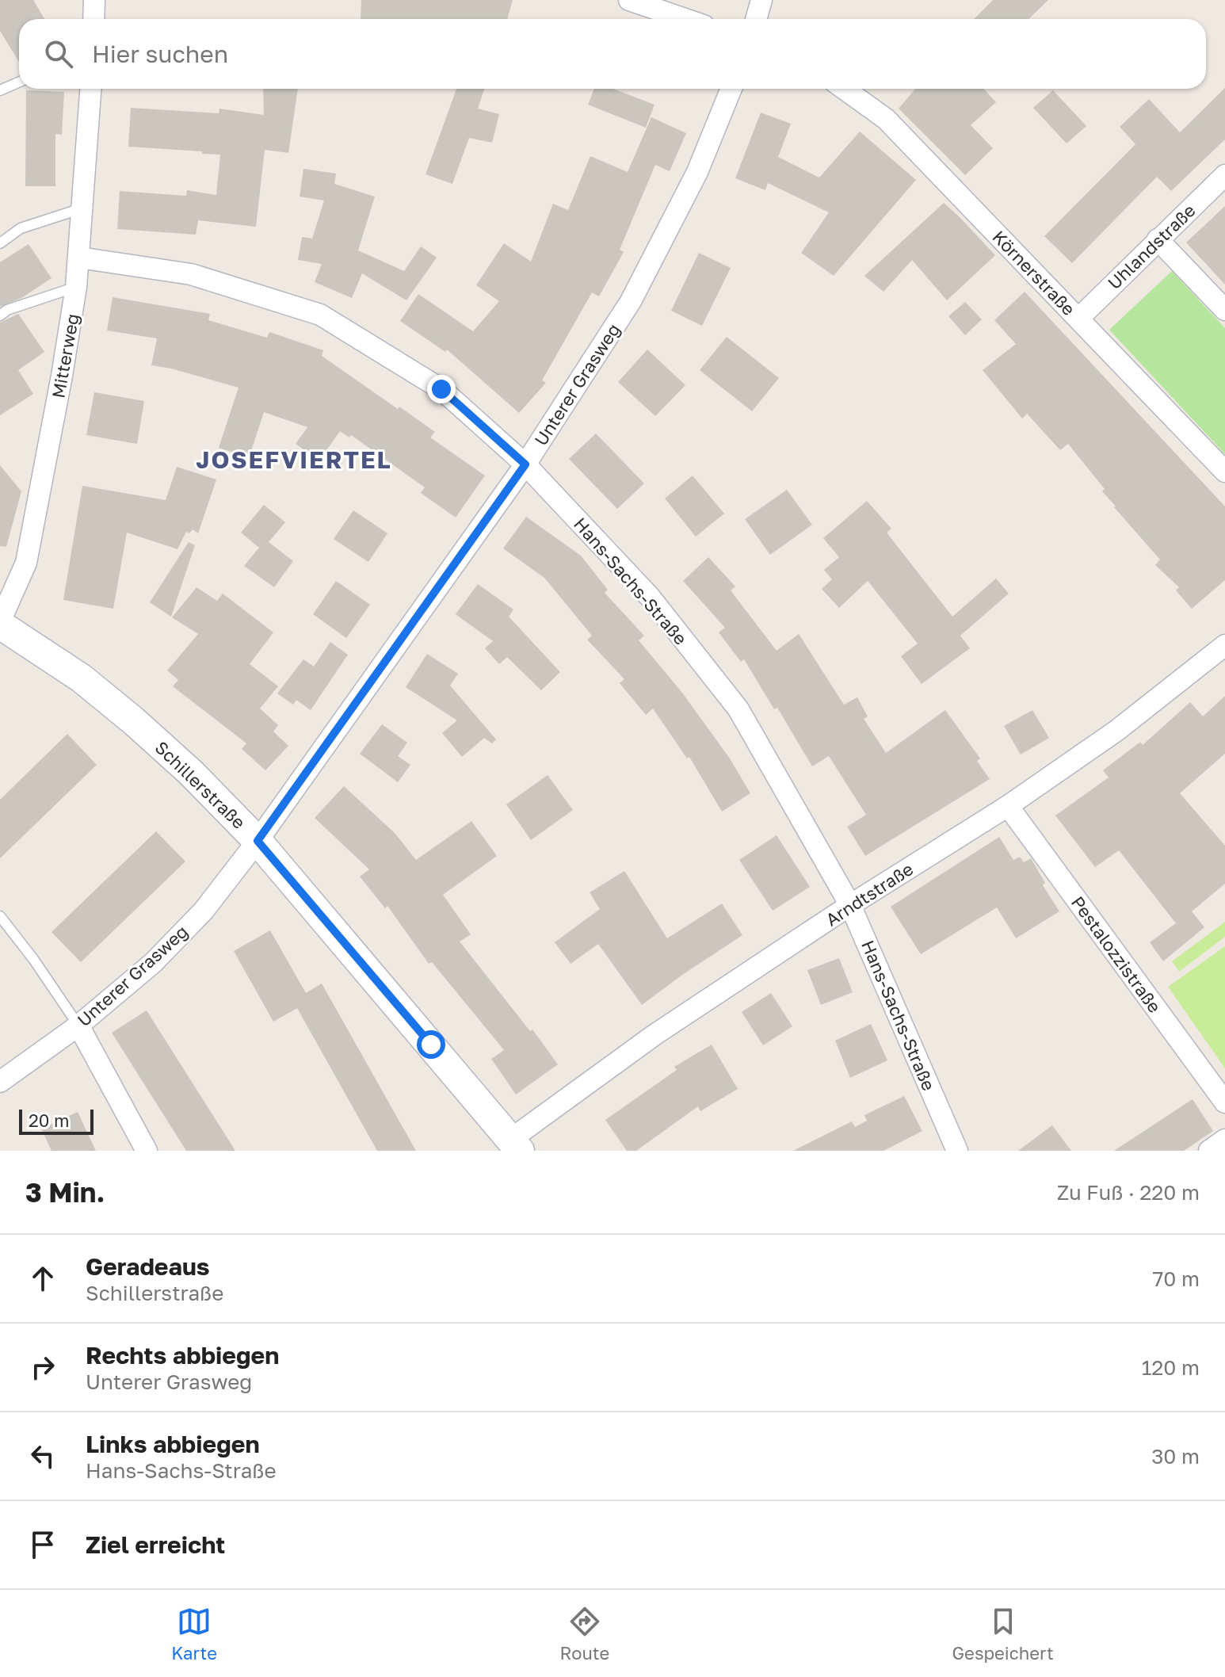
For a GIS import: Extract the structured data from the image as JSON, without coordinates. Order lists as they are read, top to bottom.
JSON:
{
  "streets": {
    "main road": ["Schillerstraße"],
    "street": [
      "Uhlandstraße",
      "Körnerstraße",
      "Mitterweg",
      "Unterer Grasweg",
      "Hans-Sachs-Straße",
      "Arndtstraße",
      "Pestalozzistraße"
    ]
  },
  "crossings": [
    ["Uhlandstraße", "Körnerstraße"],
    ["Mitterweg", "Hans-Sachs-Straße"],
    ["Mitterweg", "Schillerstraße"],
    ["Unterer Grasweg", "Hans-Sachs-Straße"],
    ["Unterer Grasweg", "Schillerstraße"],
    ["Hans-Sachs-Straße", "Arndtstraße"],
    ["Schillerstraße", "Arndtstraße"],
    ["Arndtstraße", "Pestalozzistraße"]
  ],
  "districts": ["JOSEFVIERTEL"],
  "scale_bar": "20 m",
  "page": {
    "search": "Hier suchen",
    "scale": "20 m",
    "heading": ["3 Min.", "Zu Fuß · 220 m"],
    "list": [
      ["Geradeaus", "Schillerstraße", "70 m"],
      ["Rechts abbiegen", "Unterer Grasweg", "120 m"],
      ["Links abbiegen", "Hans-Sachs-Straße", "30 m"],
      "Ziel erreicht"
    ],
    "nav": ["Karte", "Route", "Gespeichert"]
  }
}
